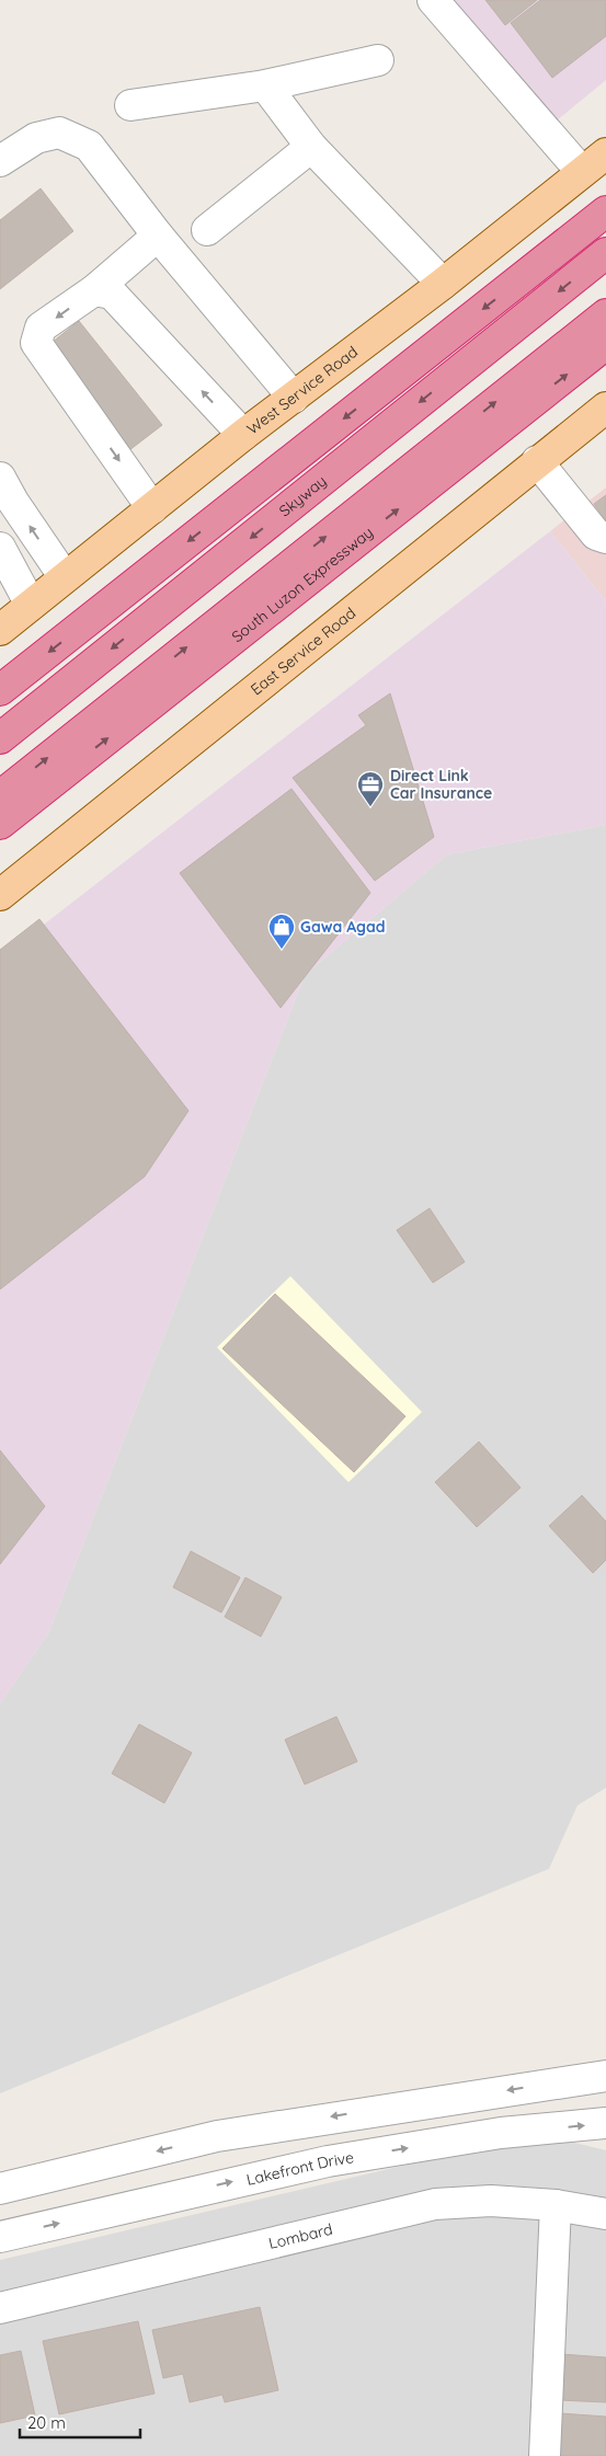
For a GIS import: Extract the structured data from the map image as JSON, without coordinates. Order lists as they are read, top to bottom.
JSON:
{
  "streets": {
    "highway": ["Skyway", "South Luzon Expressway"],
    "main road": ["West Service Road", "East Service Road"],
    "street": ["Lakefront Drive", "Lombard"]
  },
  "places": {
    "office": ["Direct Link Car Insurance"],
    "shop": ["Gawa Agad"]
  },
  "scale_bar": "20 m"
}
